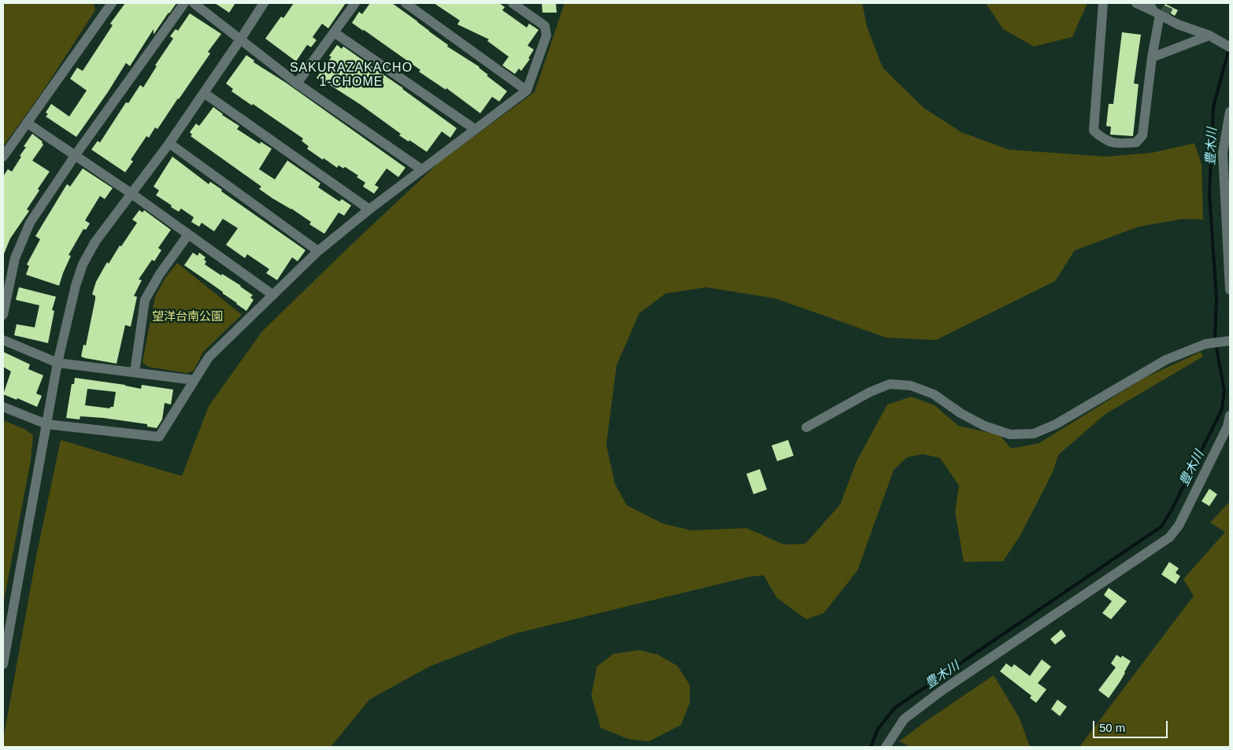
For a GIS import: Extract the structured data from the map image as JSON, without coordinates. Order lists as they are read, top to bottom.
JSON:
{
  "districts": ["SAKURAZAKACHO 1-CHOME"],
  "water": ["豊木川"],
  "parks": ["望洋台南公園"],
  "scale_bar": "50 m"
}
